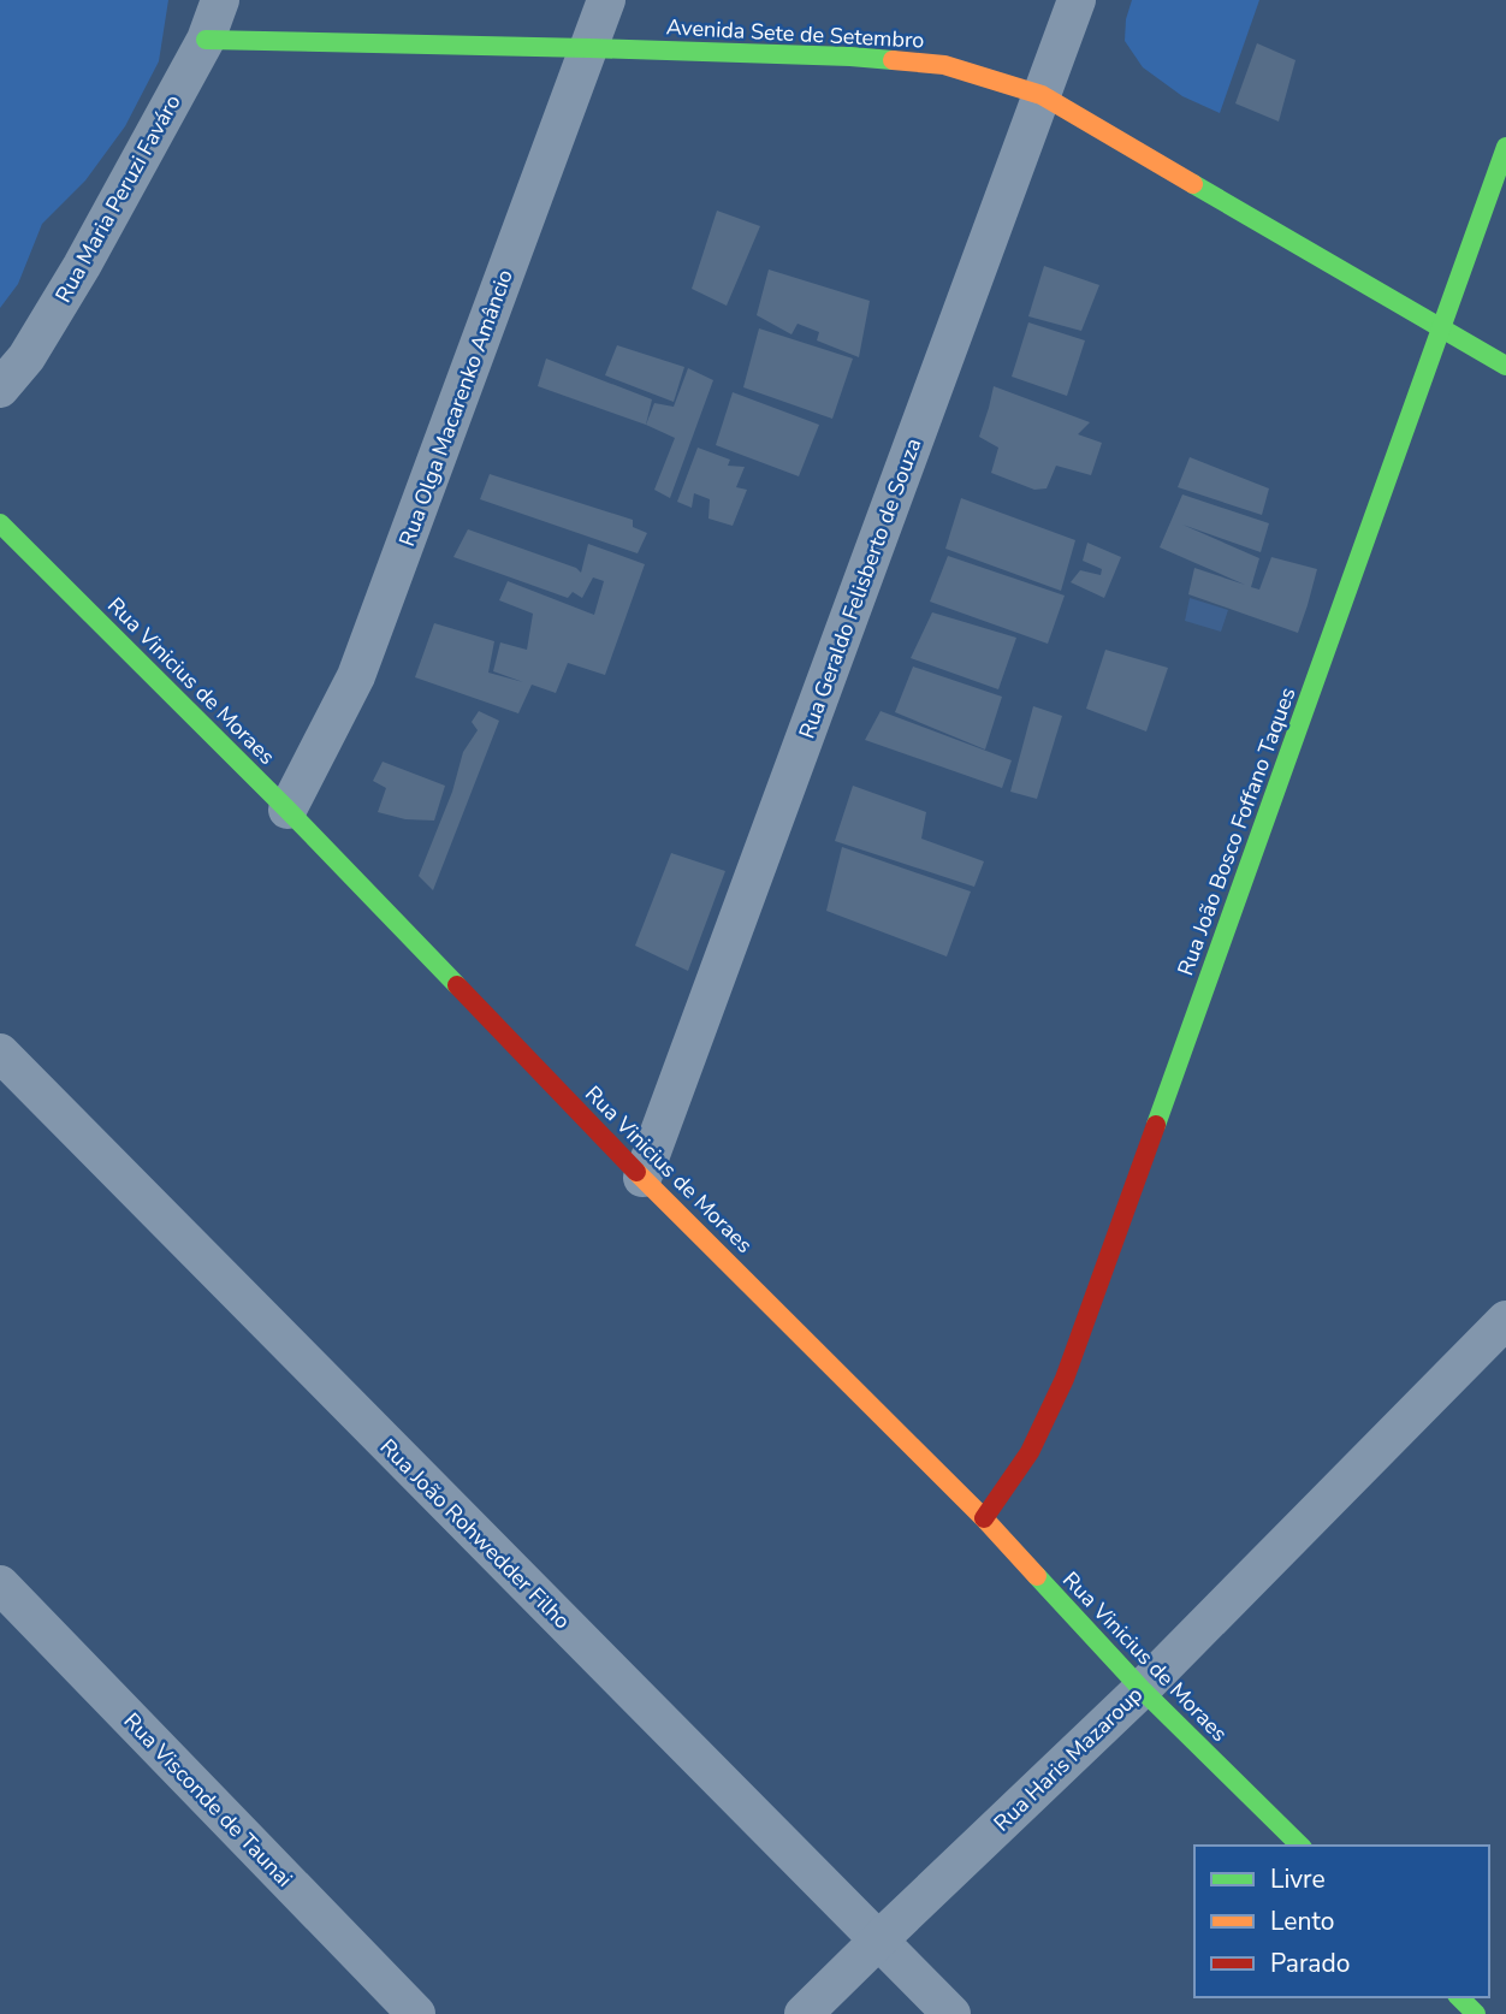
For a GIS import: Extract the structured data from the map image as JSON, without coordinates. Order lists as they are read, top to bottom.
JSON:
{
  "streets": {
    "street": [
      "Avenida Sete de Setembro",
      "Rua Maria Peruzi Faváro",
      "Rua Olga Macarenko Amâncio",
      "Rua Geraldo Felisberto de Souza",
      "Rua Vinicius de Moraes",
      "Rua João Bosco Foffano Taques",
      "Rua João Rohwedder Filho",
      "Rua Haris Mazaroup",
      "Rua Visconde de Taunai"
    ]
  },
  "crossings": [
    ["Avenida Sete de Setembro", "Rua Maria Peruzi Faváro"],
    ["Avenida Sete de Setembro", "Rua Olga Macarenko Amâncio"],
    ["Avenida Sete de Setembro", "Rua Geraldo Felisberto de Souza"],
    ["Avenida Sete de Setembro", "Rua João Bosco Foffano Taques"],
    ["Rua Olga Macarenko Amâncio", "Rua Vinicius de Moraes"],
    ["Rua Geraldo Felisberto de Souza", "Rua Vinicius de Moraes"],
    ["Rua Vinicius de Moraes", "Rua João Bosco Foffano Taques"],
    ["Rua Vinicius de Moraes", "Rua Haris Mazaroup"],
    ["Rua João Rohwedder Filho", "Rua Haris Mazaroup"]
  ],
  "legend": ["Livre", "Lento", "Parado"]
}
